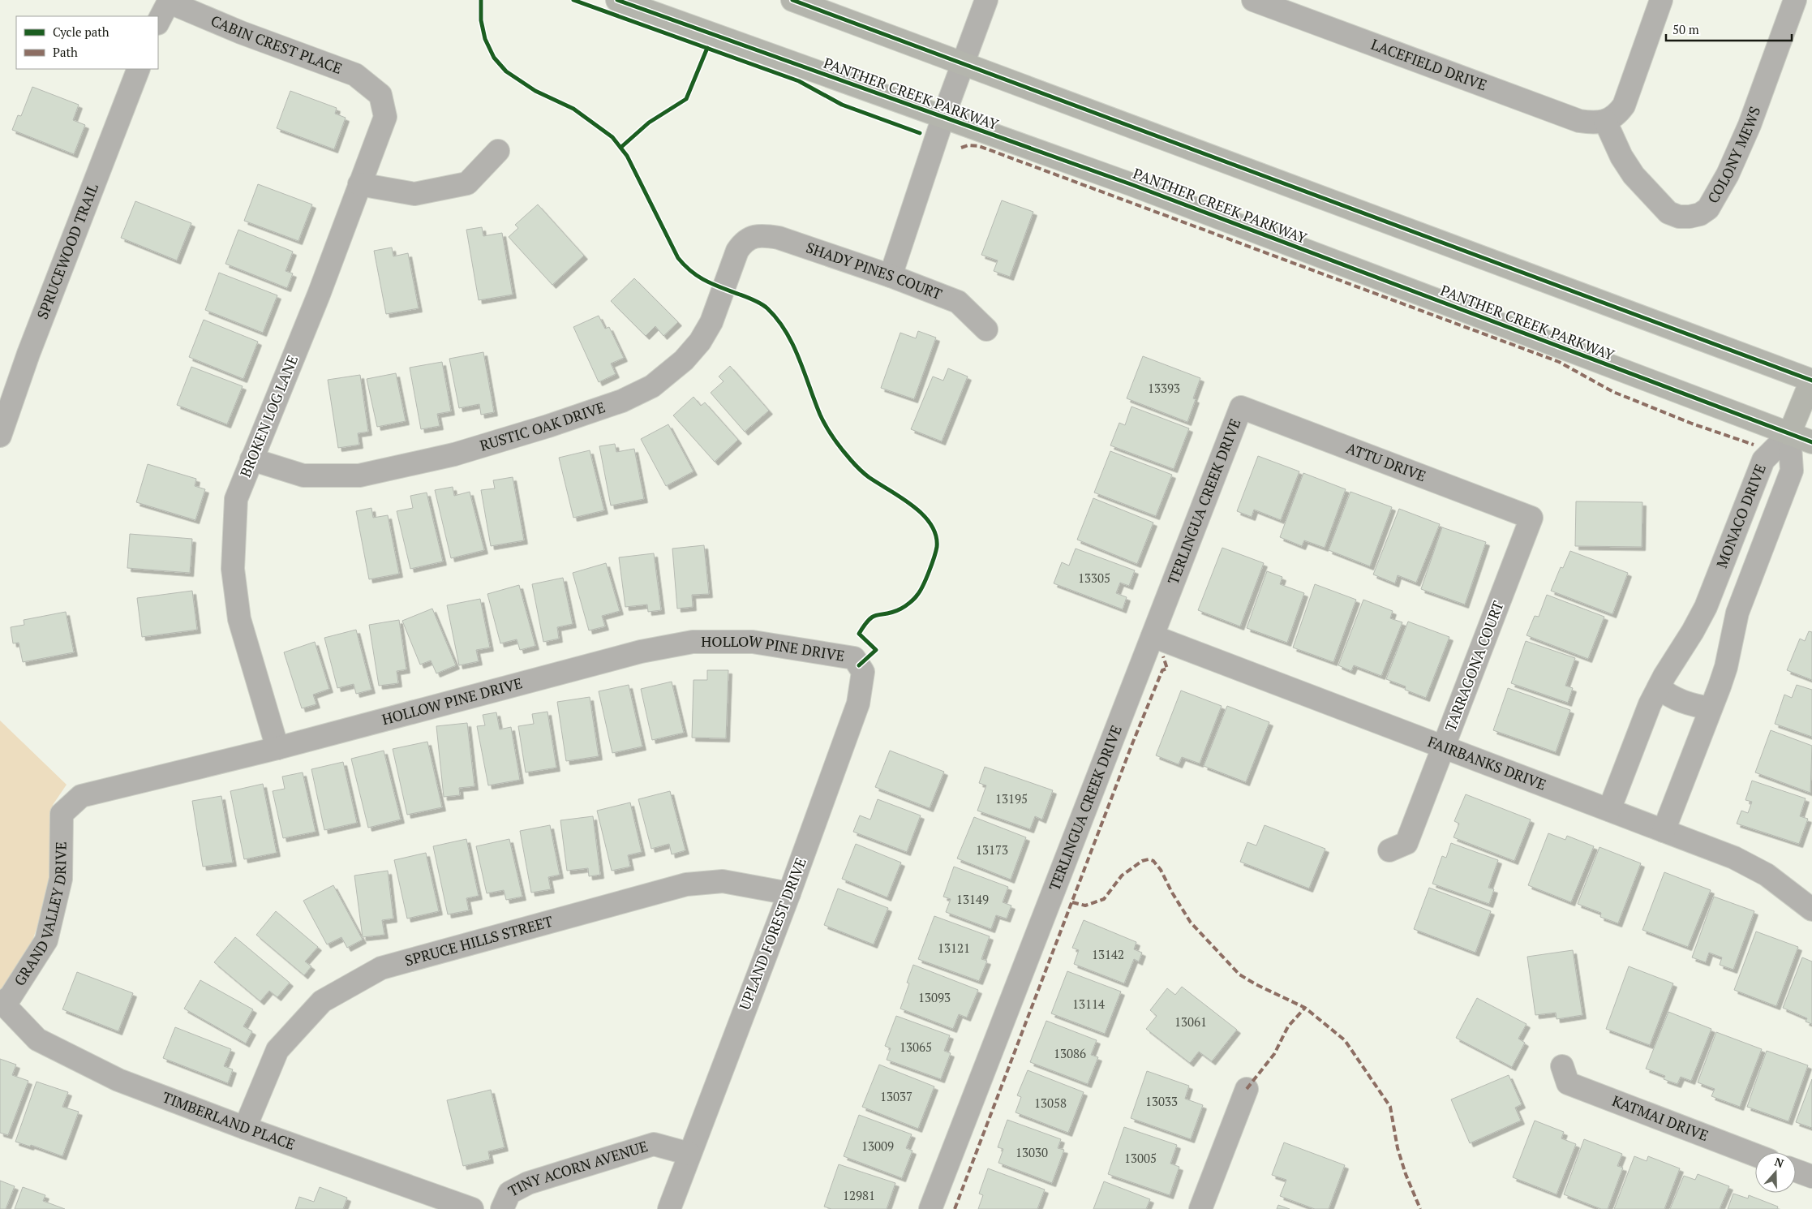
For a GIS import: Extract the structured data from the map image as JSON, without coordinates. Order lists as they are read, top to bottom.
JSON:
{
  "streets": {
    "main road": ["PANTHER CREEK PARKWAY"],
    "street": [
      "CABIN CREST PLACE",
      "LACEFIELD DRIVE",
      "COLONY MEWS",
      "SPRUCEWOOD TRAIL",
      "SHADY PINES COURT",
      "BROKEN LOG LANE",
      "RUSTIC OAK DRIVE",
      "ATTU DRIVE",
      "TERLINGUA CREEK DRIVE",
      "MONACO DRIVE",
      "HOLLOW PINE DRIVE",
      "TARRAGONA COURT",
      "FAIRBANKS DRIVE",
      "GRAND VALLEY DRIVE",
      "UPLAND FOREST DRIVE",
      "SPRUCE HILLS STREET",
      "KATMAI DRIVE",
      "TIMBERLAND PLACE",
      "TINY ACORN AVENUE"
    ]
  },
  "crossings": [
    ["CABIN CREST PLACE", "BROKEN LOG LANE"],
    ["LACEFIELD DRIVE", "COLONY MEWS"],
    ["PANTHER CREEK PARKWAY", "MONACO DRIVE"],
    ["SHADY PINES COURT", "RUSTIC OAK DRIVE"],
    ["BROKEN LOG LANE", "RUSTIC OAK DRIVE"],
    ["BROKEN LOG LANE", "HOLLOW PINE DRIVE"],
    ["ATTU DRIVE", "TERLINGUA CREEK DRIVE"],
    ["ATTU DRIVE", "TARRAGONA COURT"],
    ["TERLINGUA CREEK DRIVE", "FAIRBANKS DRIVE"],
    ["MONACO DRIVE", "FAIRBANKS DRIVE"],
    ["HOLLOW PINE DRIVE", "GRAND VALLEY DRIVE"],
    ["HOLLOW PINE DRIVE", "UPLAND FOREST DRIVE"],
    ["TARRAGONA COURT", "FAIRBANKS DRIVE"],
    ["GRAND VALLEY DRIVE", "TIMBERLAND PLACE"],
    ["UPLAND FOREST DRIVE", "SPRUCE HILLS STREET"],
    ["UPLAND FOREST DRIVE", "TINY ACORN AVENUE"],
    ["SPRUCE HILLS STREET", "TIMBERLAND PLACE"]
  ],
  "house_numbers": [
    "13393",
    "13305",
    "13195",
    "13173",
    "13149",
    "13121",
    "13142",
    "13093",
    "13114",
    "13061",
    "13065",
    "13086",
    "13037",
    "13033",
    "13058",
    "13009",
    "13030",
    "13005",
    "12981"
  ],
  "legend": ["Cycle path", "Path"],
  "scale_bar": "50 m",
  "north": "top"
}
